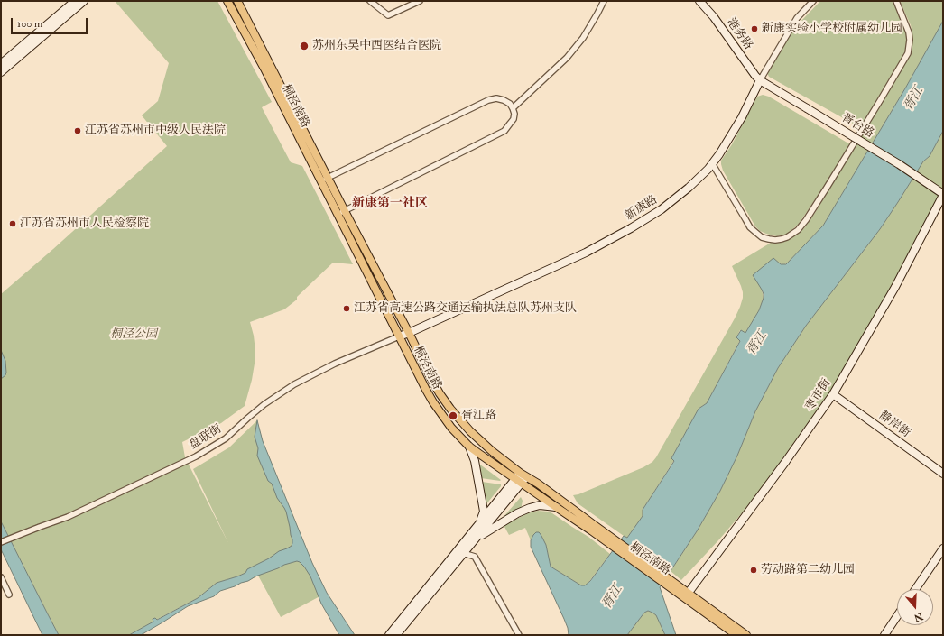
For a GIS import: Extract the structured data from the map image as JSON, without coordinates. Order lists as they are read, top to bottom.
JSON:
{
  "streets": {
    "main road": ["桐泾南路"],
    "street": [
      "港务路",
      "胥台路",
      "新康路",
      "枣市街",
      "静岸街",
      "盘联街"
    ]
  },
  "crossings": [
    ["港务路", "胥台路"],
    ["港务路", "新康路"],
    ["桐泾南路", "新康路"],
    ["桐泾南路", "枣市街"],
    ["桐泾南路", "盘联街"],
    ["胥台路", "新康路"],
    ["胥台路", "枣市街"],
    ["新康路", "盘联街"],
    ["枣市街", "静岸街"]
  ],
  "districts": ["新康第一社区"],
  "water": ["胥江"],
  "parks": ["桐泾公园"],
  "places": [
    "新康实验小学校附属幼儿园",
    "苏州东吴中西医结合医院",
    "江苏省苏州市中级人民法院",
    "江苏省苏州市人民检察院",
    "江苏省高速公路交通运输执法总队苏州支队",
    "胥江路",
    "劳动路第二幼儿园"
  ],
  "scale_bar": "100 m",
  "north": "bottom"
}
